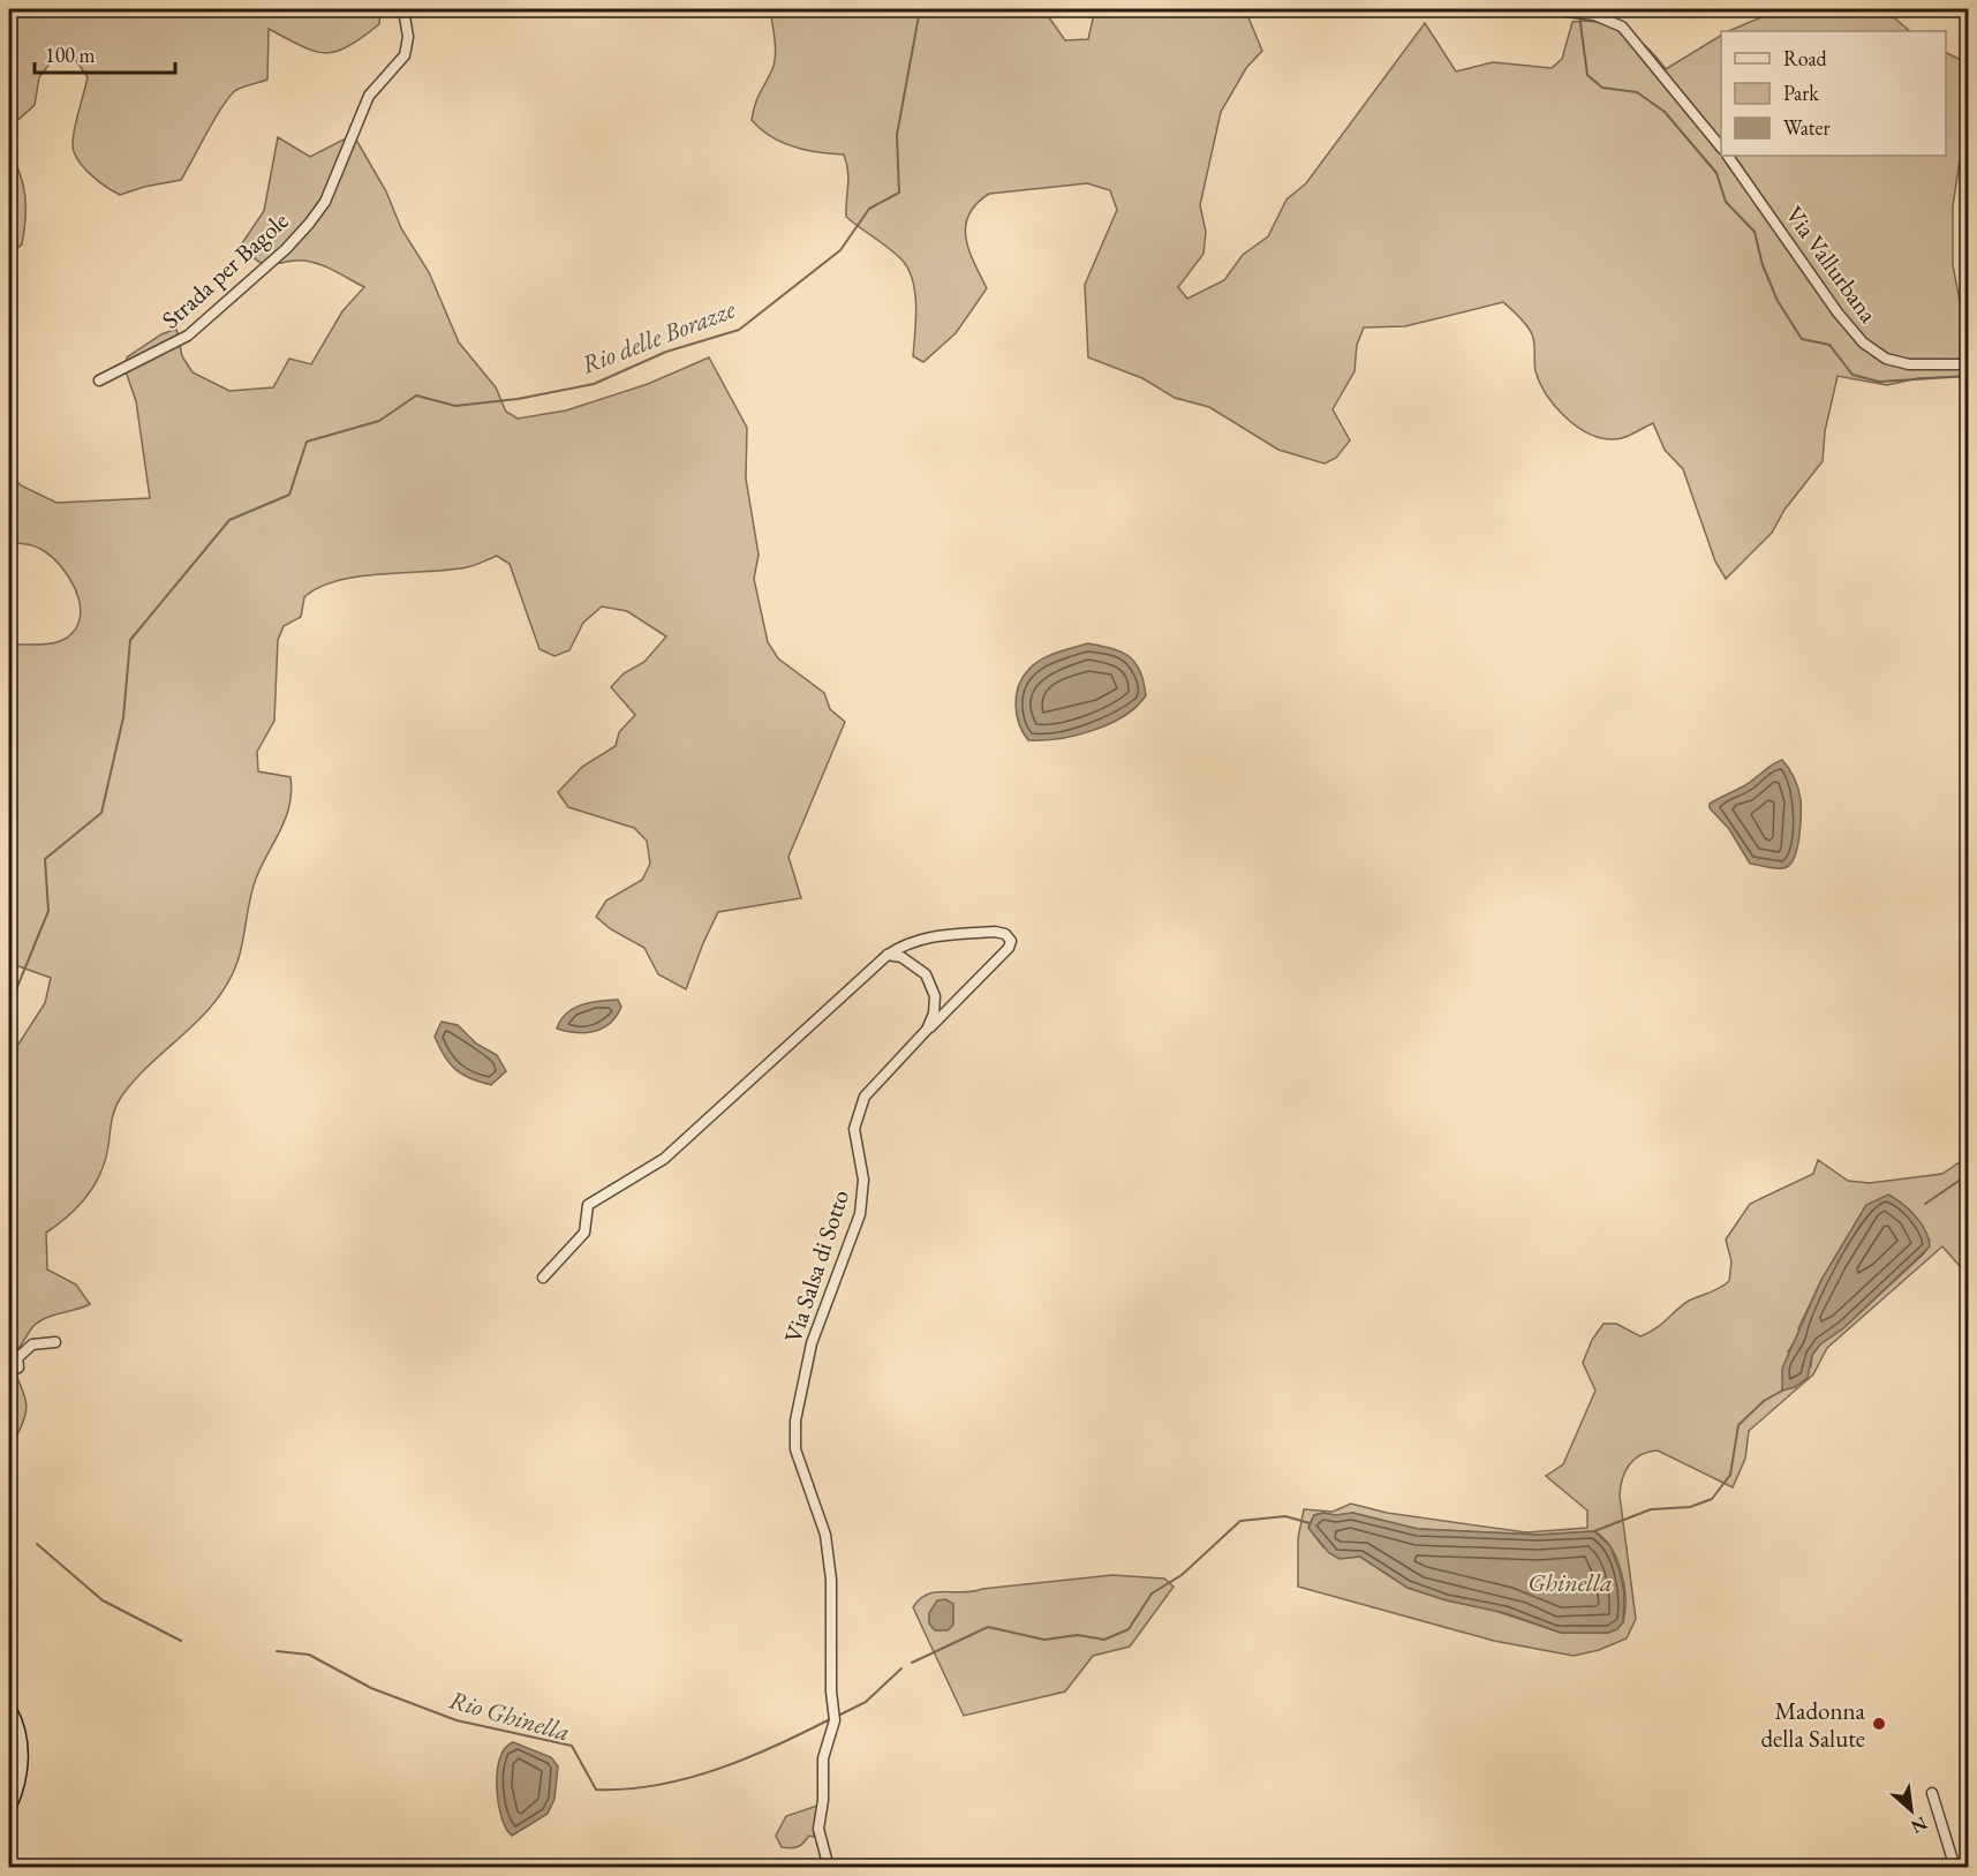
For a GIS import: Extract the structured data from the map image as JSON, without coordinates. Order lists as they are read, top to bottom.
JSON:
{
  "streets": {
    "street": ["Via Vallurbana", "Strada per Bagole", "Via Salsa di Sotto"]
  },
  "water": ["Rio delle Borazze", "Ghinella", "Rio Ghinella"],
  "places": ["Madonna della Salute"],
  "legend": ["Road", "Park", "Water"],
  "scale_bar": "100 m",
  "north": "bottom right"
}
